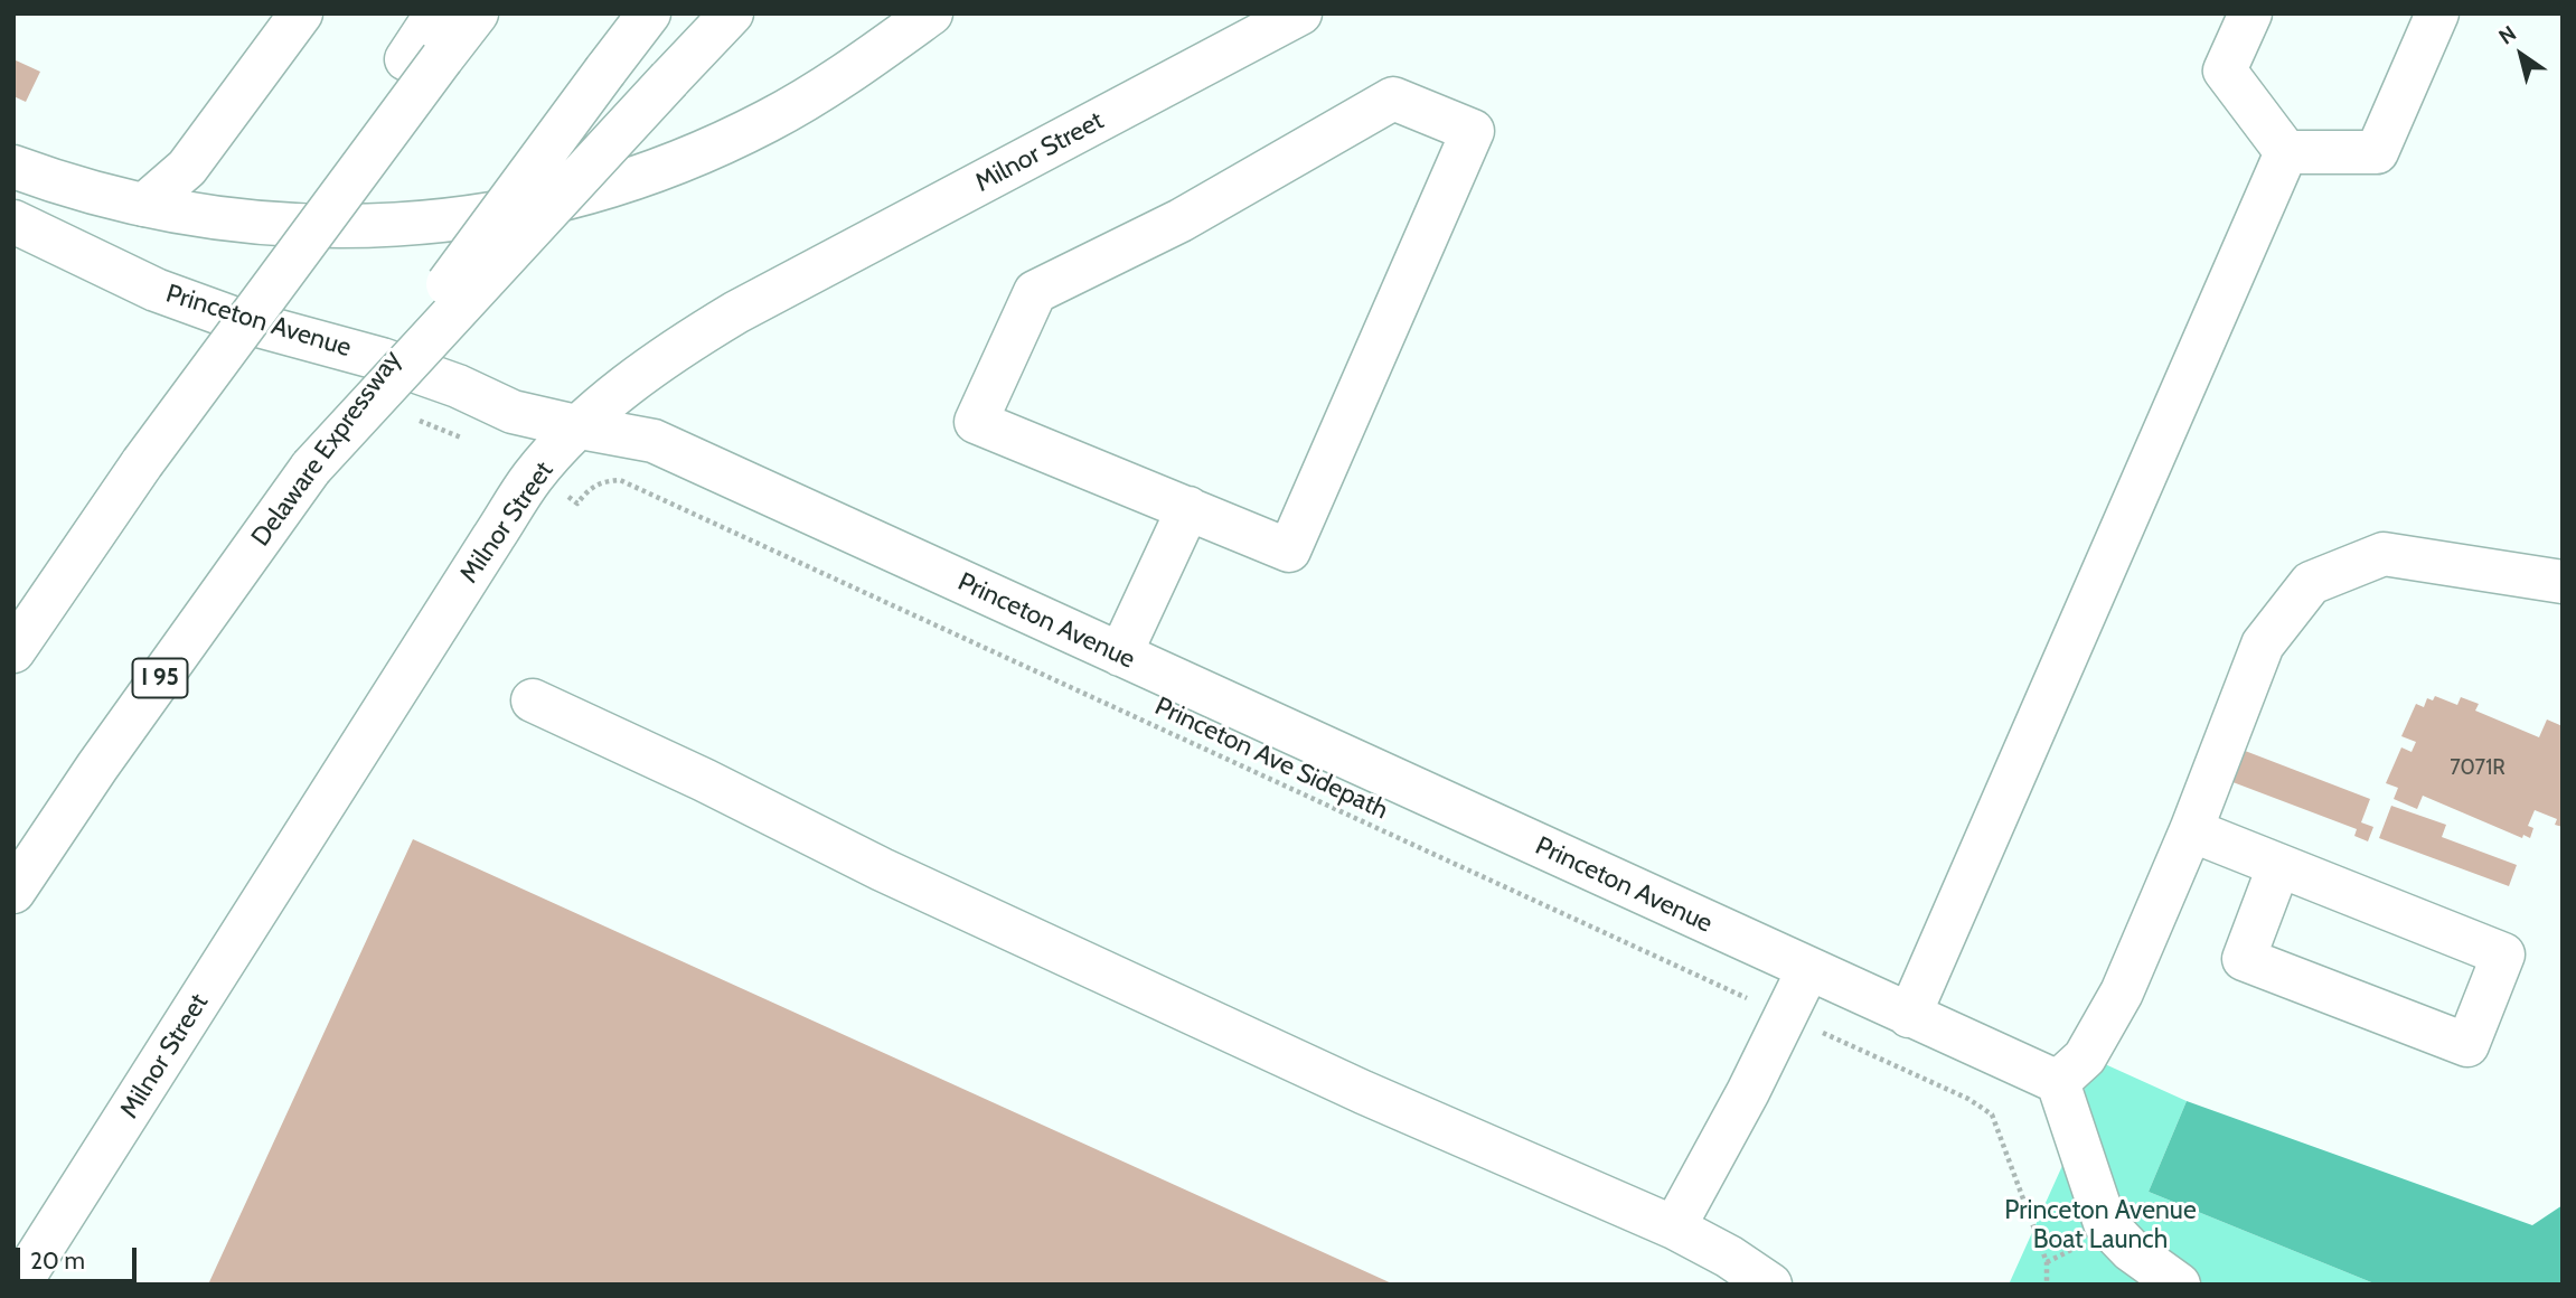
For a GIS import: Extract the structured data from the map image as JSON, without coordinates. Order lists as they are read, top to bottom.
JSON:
{
  "streets": {
    "main road": [
      "Milnor Street",
      "Princeton Avenue",
      "Delaware Expressway",
      "I 95"
    ],
    "path": ["Princeton Ave Sidepath"]
  },
  "crossings": [
    ["Milnor Street", "Princeton Avenue"]
  ],
  "parks": ["Princeton Avenue Boat Launch"],
  "house_numbers": ["7071R"],
  "scale_bar": "20 m",
  "north": "top left"
}
